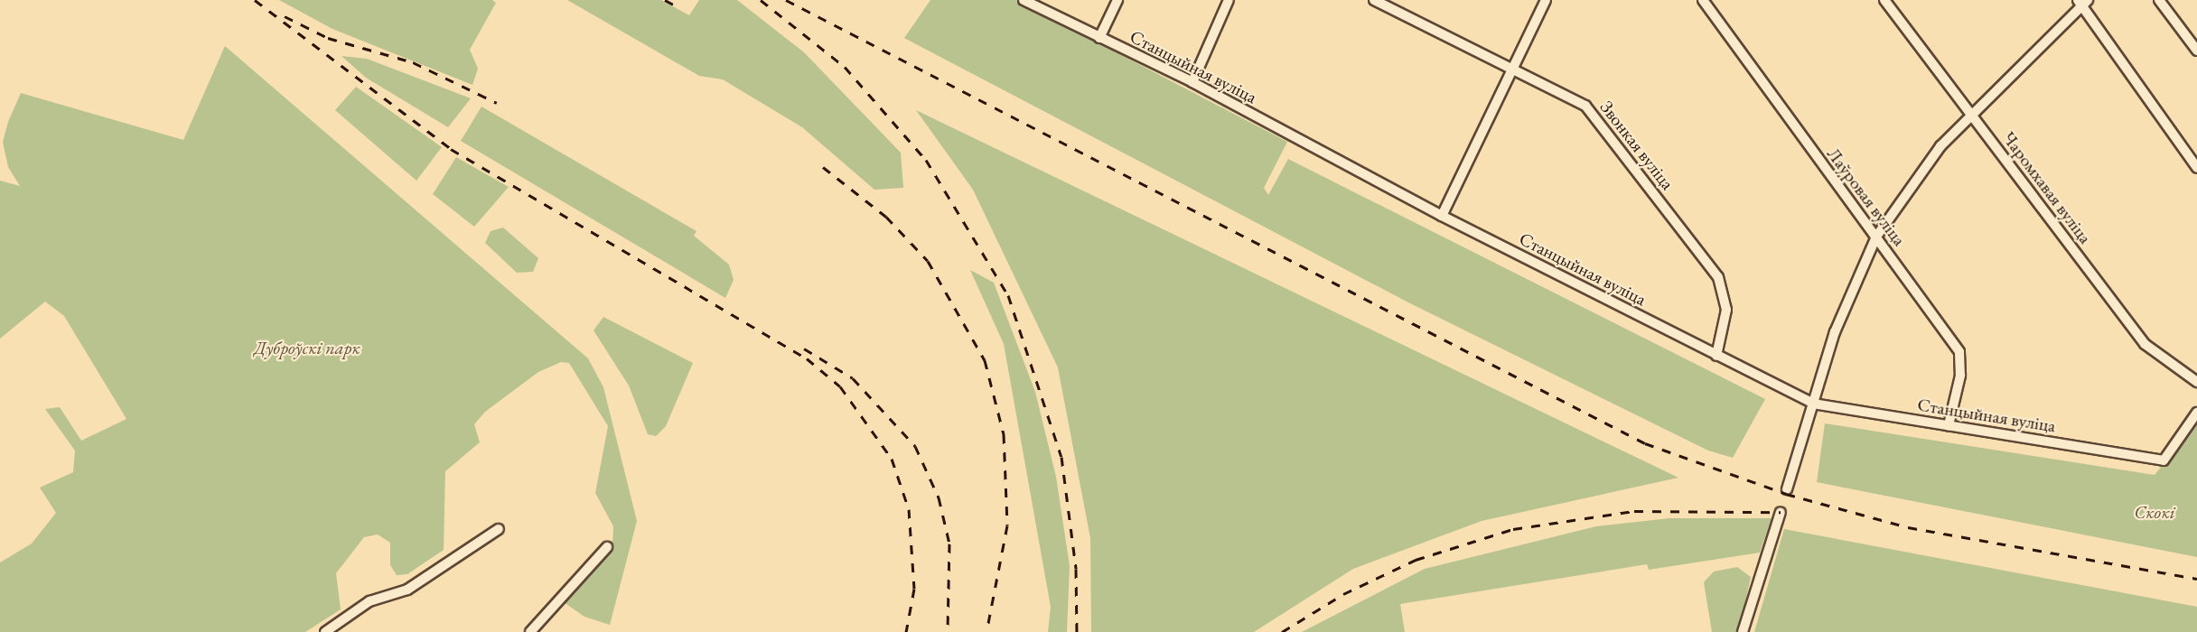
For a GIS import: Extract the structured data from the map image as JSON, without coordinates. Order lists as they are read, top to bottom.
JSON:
{
  "streets": {
    "street": [
      "Станцыйная вуліца",
      "Звонкая вуліца",
      "Чаромхавая вуліца",
      "Лаўровая вуліца"
    ]
  },
  "crossings": [
    ["Станцыйная вуліца", "Звонкая вуліца"],
    ["Станцыйная вуліца", "Лаўровая вуліца"]
  ],
  "parks": ["Дуброўскі парк", "Скокі"]
}
